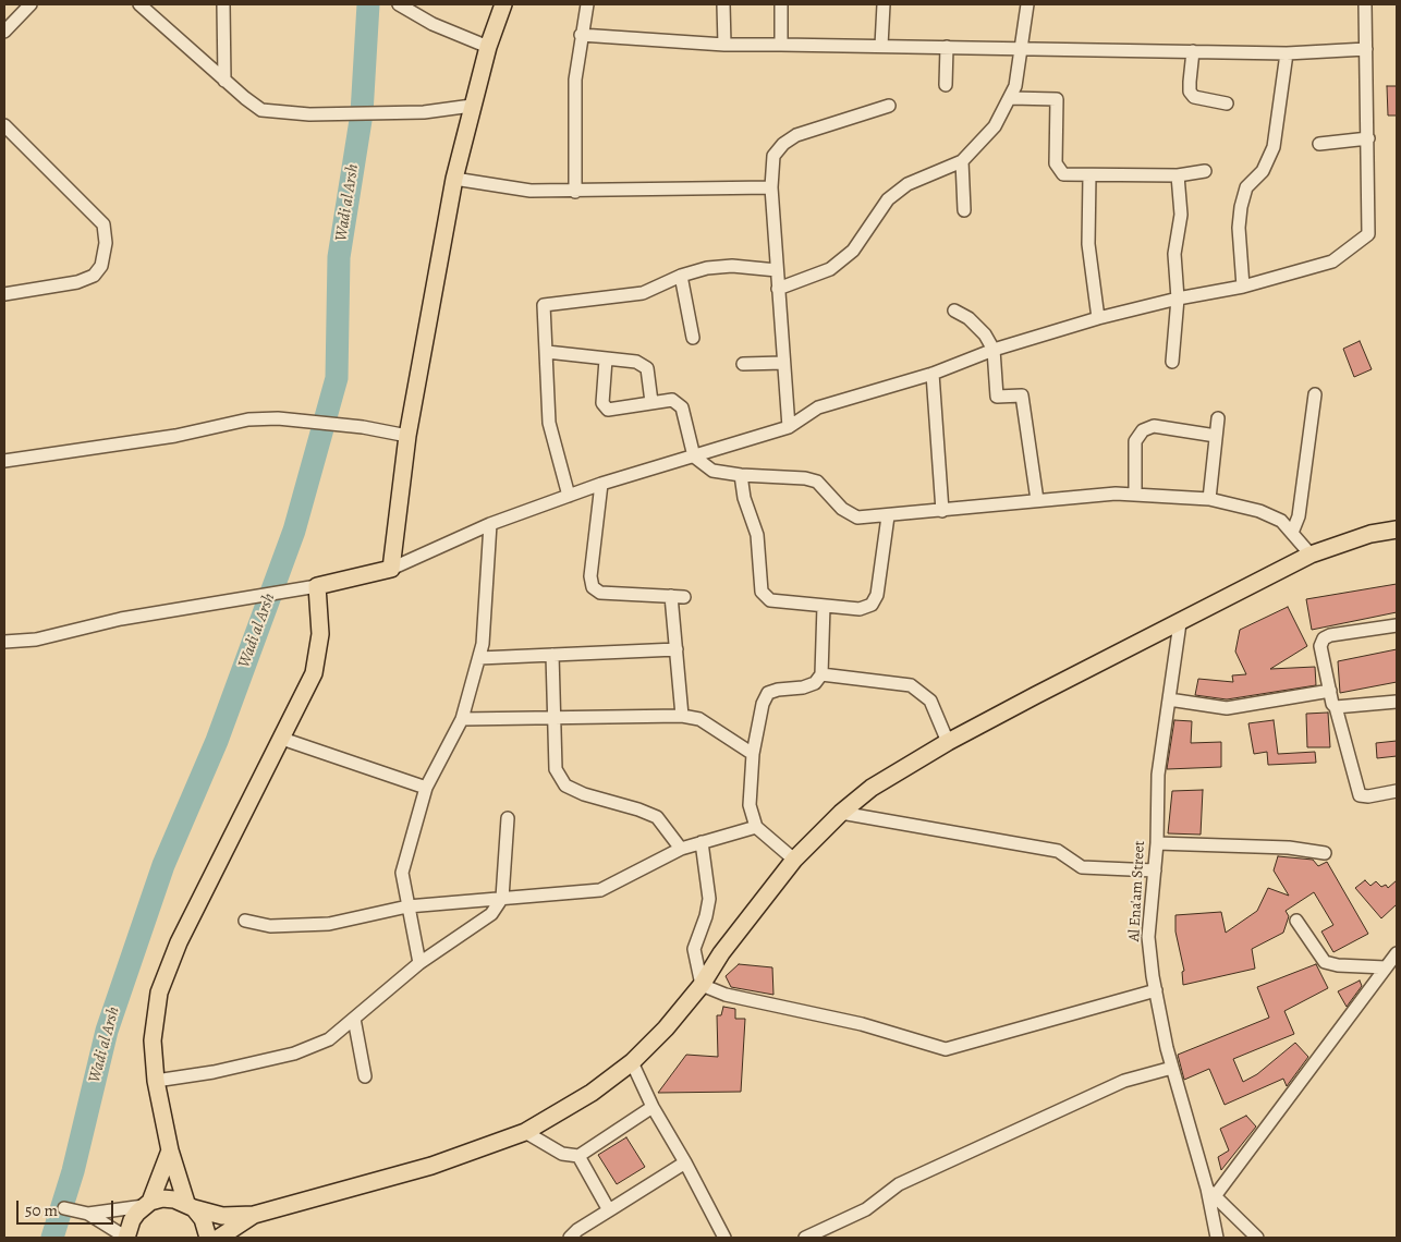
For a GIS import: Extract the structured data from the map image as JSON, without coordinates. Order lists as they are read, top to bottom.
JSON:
{
  "streets": {
    "street": ["Al Ena'am Street"]
  },
  "water": ["Wadi al Arsh"],
  "scale_bar": "50 m"
}
